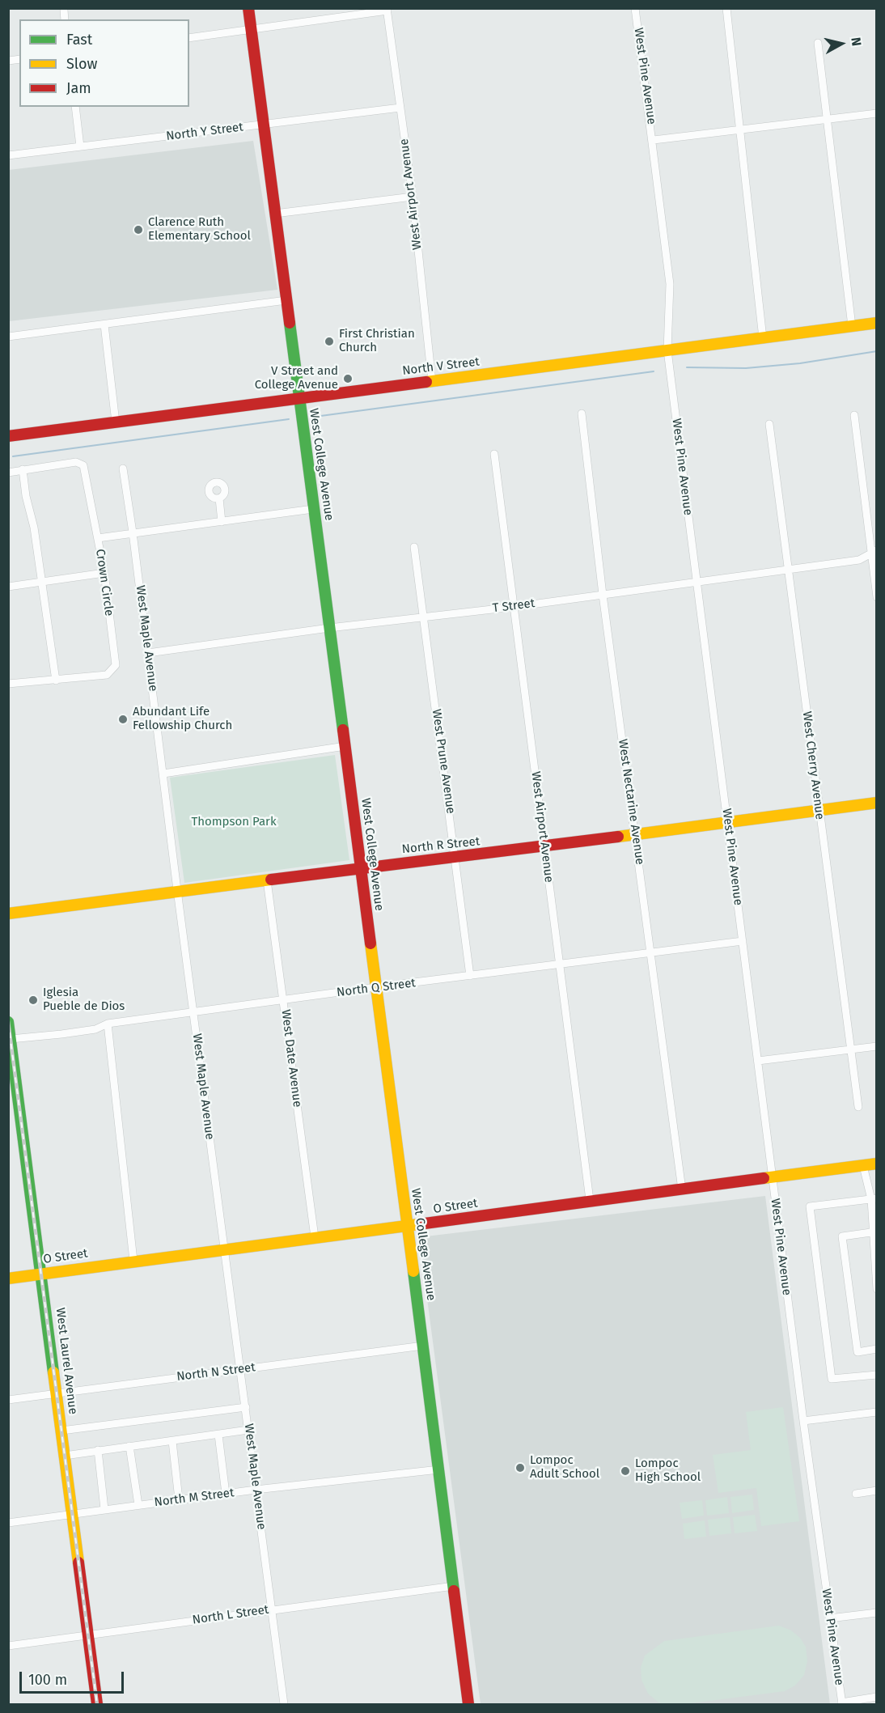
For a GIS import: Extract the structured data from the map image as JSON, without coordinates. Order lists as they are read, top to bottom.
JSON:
{
  "streets": {
    "street": [
      "West Pine Avenue",
      "North Y Street",
      "West Airport Avenue",
      "North V Street",
      "West College Avenue",
      "Crown Circle",
      "T Street",
      "West Maple Avenue",
      "West Prune Avenue",
      "West Cherry Avenue",
      "West Nectarine Avenue",
      "North R Street",
      "North Q Street",
      "West Date Avenue",
      "O Street",
      "West Laurel Avenue",
      "North N Street",
      "North M Street",
      "North L Street"
    ]
  },
  "crossings": [
    ["West Pine Avenue", "North V Street"],
    ["West Pine Avenue", "T Street"],
    ["West Pine Avenue", "North R Street"],
    ["West Pine Avenue", "North Q Street"],
    ["West Pine Avenue", "O Street"],
    ["North Y Street", "West Airport Avenue"],
    ["North Y Street", "West College Avenue"],
    ["West Airport Avenue", "North V Street"],
    ["West Airport Avenue", "T Street"],
    ["West Airport Avenue", "North R Street"],
    ["West Airport Avenue", "North Q Street"],
    ["West Airport Avenue", "O Street"],
    ["North V Street", "West College Avenue"],
    ["West College Avenue", "T Street"],
    ["West College Avenue", "North R Street"],
    ["West College Avenue", "North Q Street"],
    ["West College Avenue", "O Street"],
    ["West College Avenue", "North N Street"],
    ["West College Avenue", "North M Street"],
    ["West College Avenue", "North L Street"],
    ["T Street", "West Maple Avenue"],
    ["T Street", "West Prune Avenue"],
    ["T Street", "West Cherry Avenue"],
    ["T Street", "West Nectarine Avenue"],
    ["West Maple Avenue", "North R Street"],
    ["West Maple Avenue", "North Q Street"],
    ["West Maple Avenue", "O Street"],
    ["West Maple Avenue", "North N Street"],
    ["West Maple Avenue", "North M Street"],
    ["West Maple Avenue", "North L Street"],
    ["West Prune Avenue", "North R Street"],
    ["West Prune Avenue", "North Q Street"],
    ["West Cherry Avenue", "North R Street"],
    ["West Nectarine Avenue", "North R Street"],
    ["West Nectarine Avenue", "North Q Street"],
    ["West Nectarine Avenue", "O Street"],
    ["North R Street", "West Date Avenue"],
    ["North Q Street", "West Date Avenue"],
    ["North Q Street", "West Laurel Avenue"],
    ["West Date Avenue", "O Street"],
    ["O Street", "West Laurel Avenue"],
    ["West Laurel Avenue", "North N Street"],
    ["West Laurel Avenue", "North M Street"],
    ["West Laurel Avenue", "North L Street"]
  ],
  "parks": ["Thompson Park"],
  "places": [
    "Clarence Ruth Elementary School",
    "First Christian Church",
    "V Street and College Avenue",
    "Abundant Life Fellowship Church",
    "Iglesia Pueble de Dios",
    "Lompoc Adult School",
    "Lompoc High School"
  ],
  "legend": ["Fast", "Slow", "Jam"],
  "scale_bar": "100 m",
  "north": "right"
}
